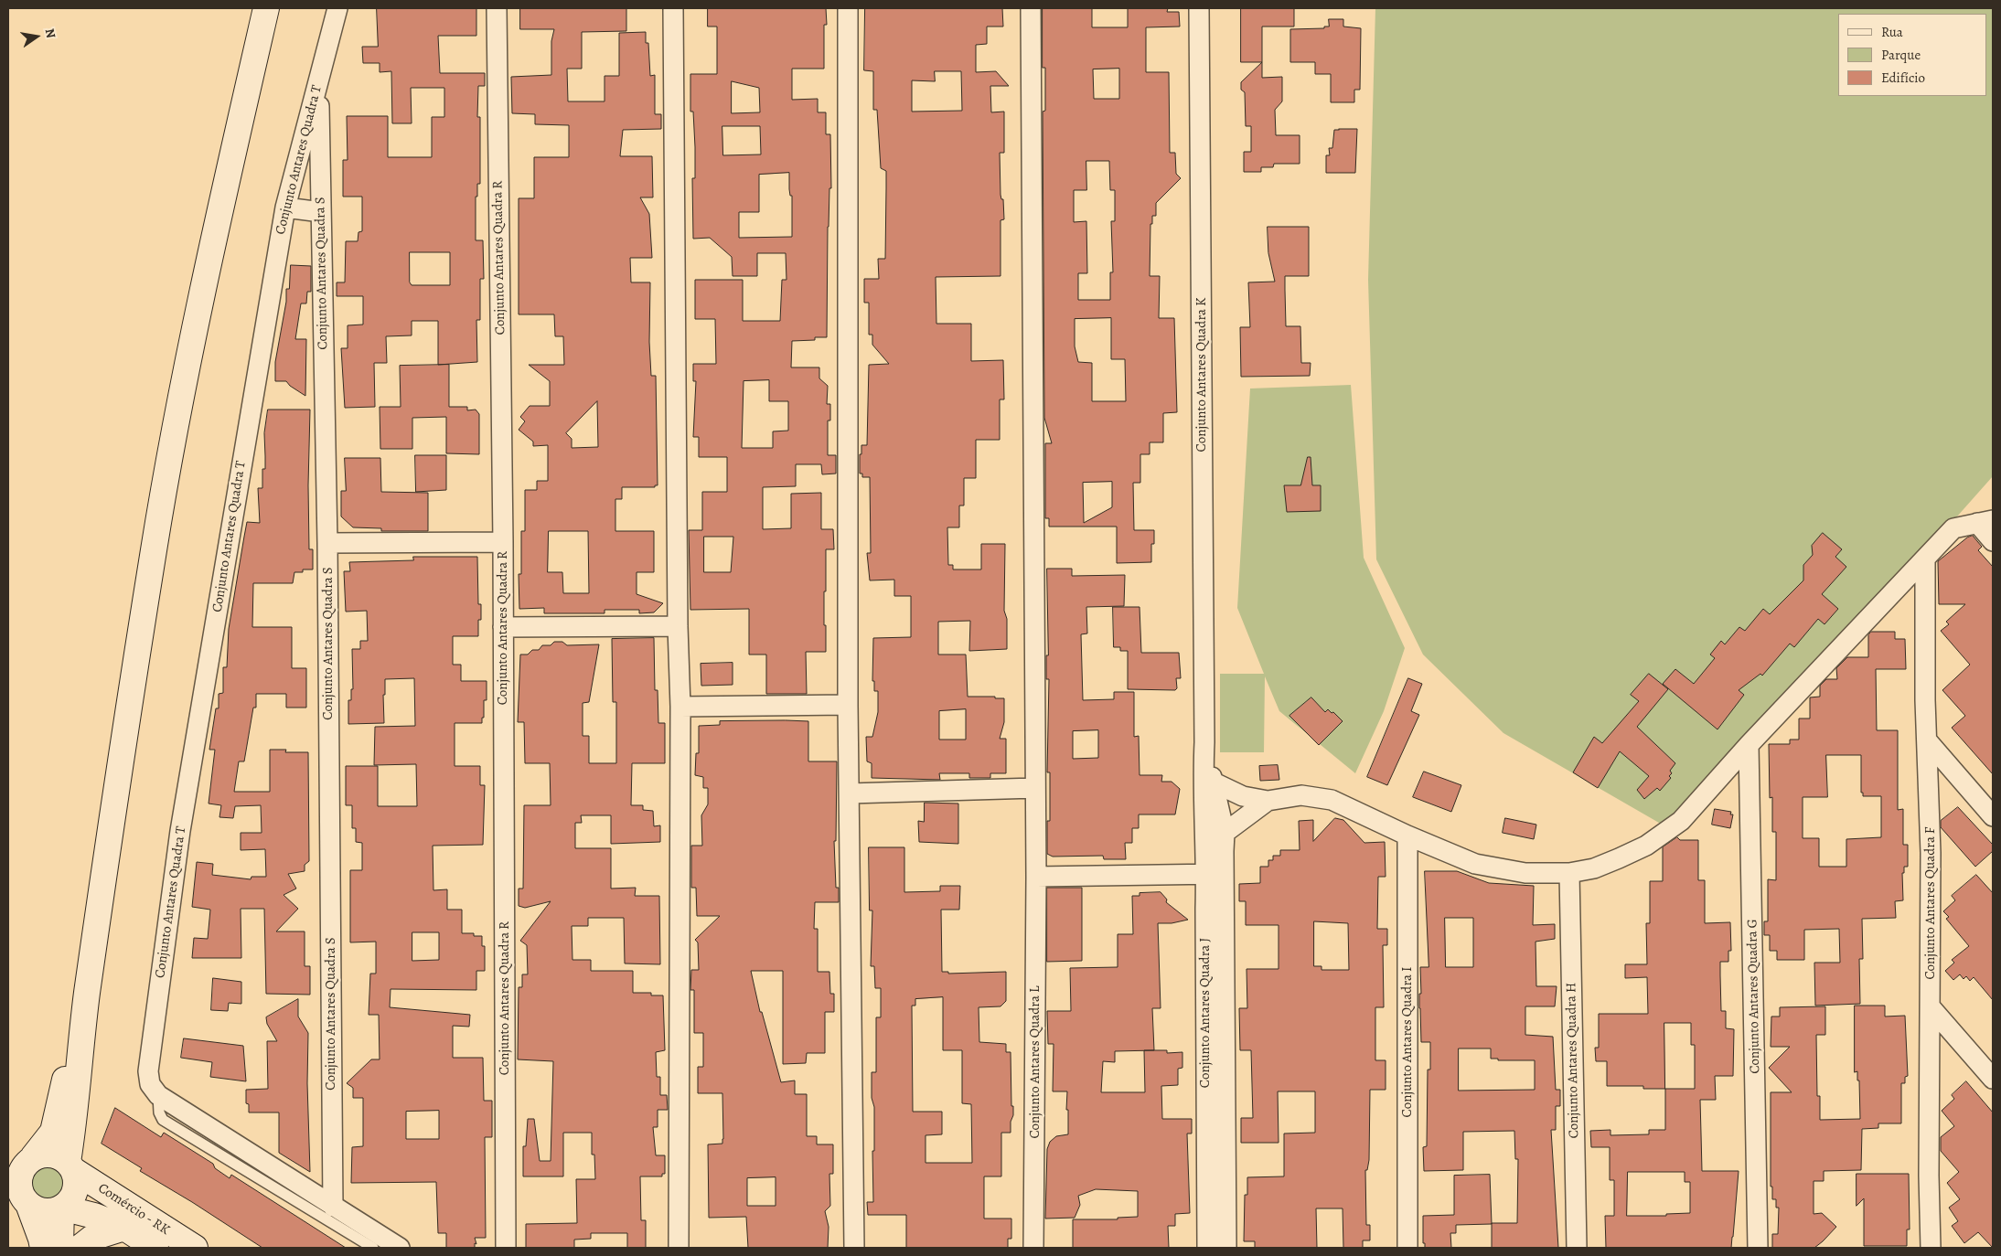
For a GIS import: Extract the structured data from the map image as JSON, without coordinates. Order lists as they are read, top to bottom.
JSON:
{
  "streets": {
    "main road": ["Comércio - RK"],
    "street": [
      "Conjunto Antares Quadra T",
      "Conjunto Antares Quadra R",
      "Conjunto Antares Quadra S",
      "Conjunto Antares Quadra K",
      "Conjunto Antares Quadra F",
      "Conjunto Antares Quadra G",
      "Conjunto Antares Quadra J",
      "Conjunto Antares Quadra I",
      "Conjunto Antares Quadra H",
      "Conjunto Antares Quadra L"
    ]
  },
  "crossings": [
    ["Conjunto Antares Quadra T", "Conjunto Antares Quadra S"],
    ["Conjunto Antares Quadra K", "Conjunto Antares Quadra J"]
  ],
  "legend": ["Rua", "Parque", "Edifício"],
  "north": "right"
}
